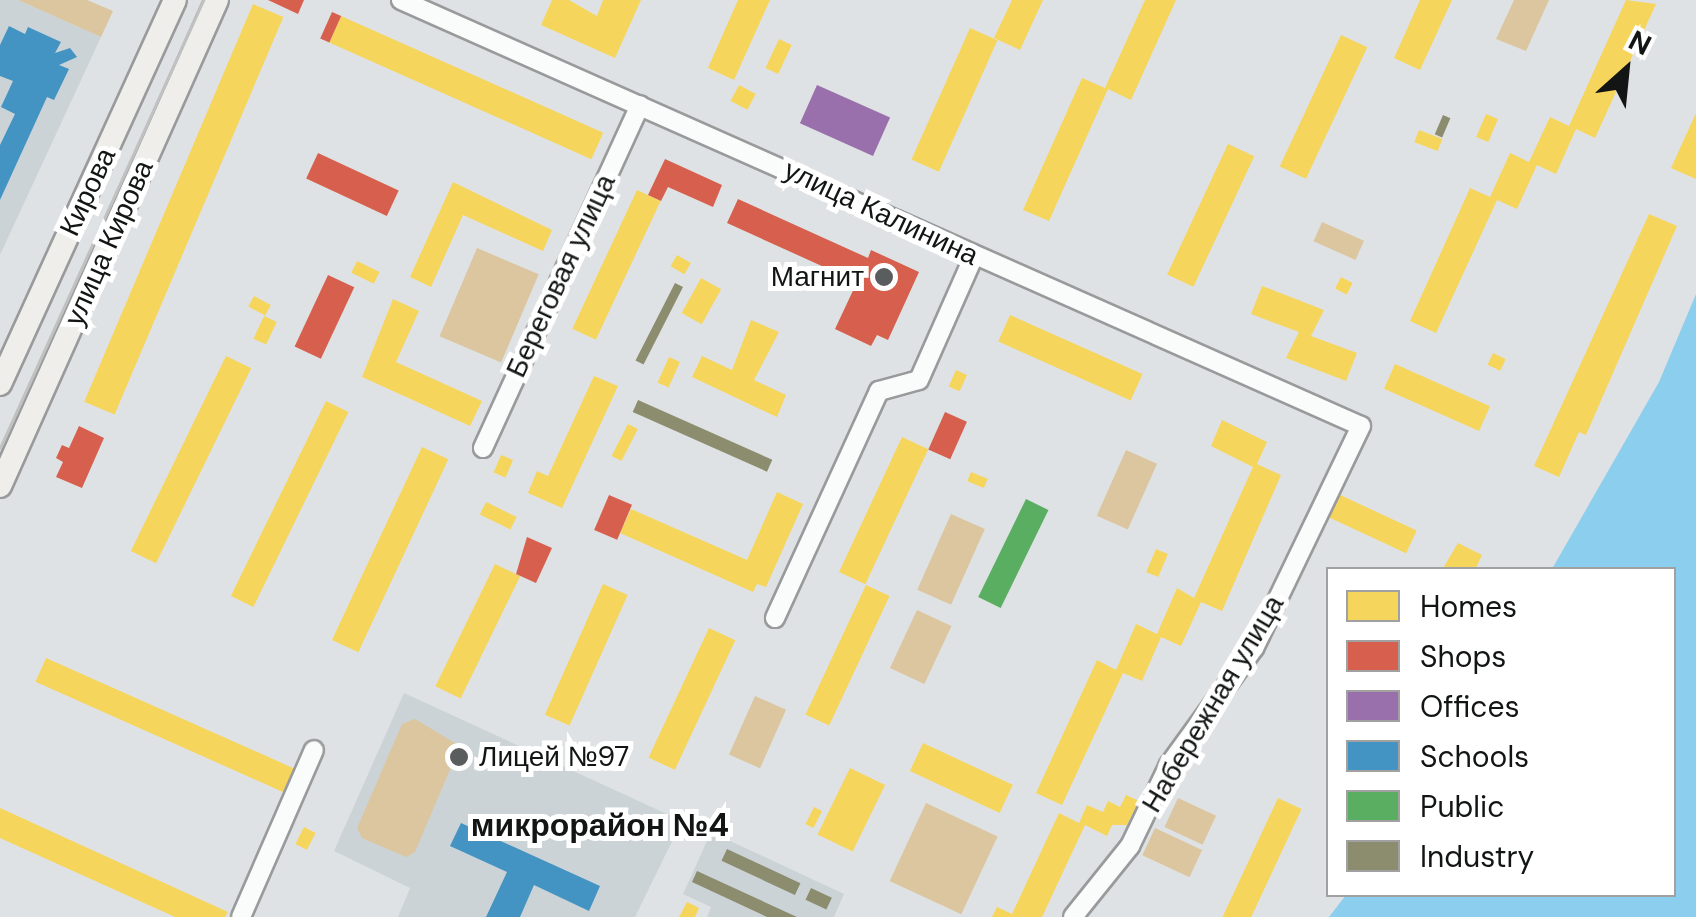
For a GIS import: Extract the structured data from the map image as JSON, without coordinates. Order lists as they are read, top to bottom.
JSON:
{
  "streets": {
    "main road": ["Кирова", "улица Кирова"],
    "street": ["улица Калинина", "Береговая улица", "Набережная улица"]
  },
  "crossings": [
    ["улица Калинина", "Береговая улица"],
    ["улица Калинина", "Набережная улица"]
  ],
  "districts": ["микрорайон №4"],
  "places": ["Магнит", "Лицей №97"],
  "legend": [
    "Homes",
    "Shops",
    "Offices",
    "Schools",
    "Public",
    "Industry"
  ],
  "north": "top right"
}
